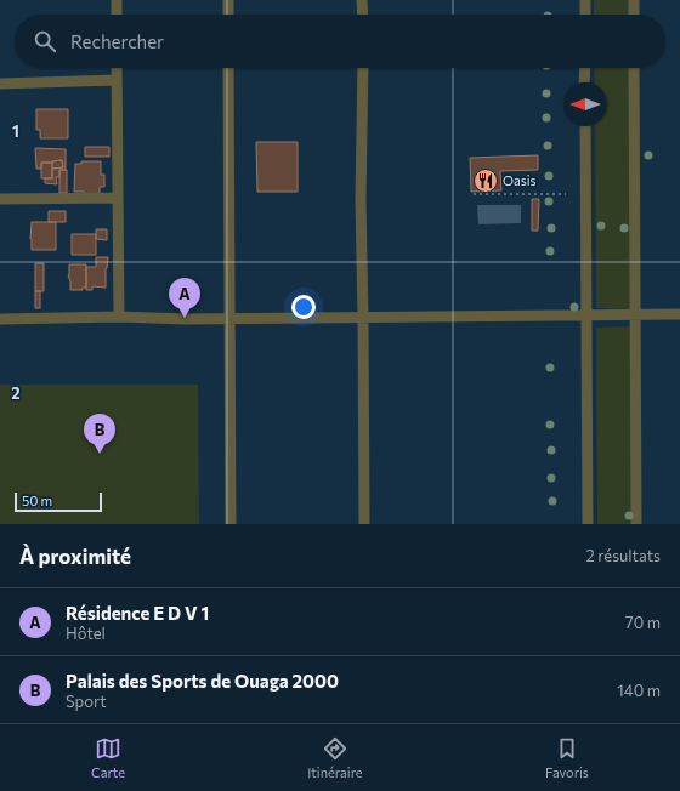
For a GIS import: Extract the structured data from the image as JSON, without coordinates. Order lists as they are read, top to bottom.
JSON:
{
  "places": {
    "restaurant": ["Oasis"]
  },
  "scale_bar": "50 m",
  "north": "left",
  "page": {
    "search": "Rechercher",
    "pins": ["A", "B"],
    "scale": "50 m",
    "heading": ["À proximité", "2 résultats"],
    "list": [
      {
        "mark": "A",
        "name": "Résidence E D V 1",
        "note": "Hôtel",
        "value": "70 m"
      },
      {
        "mark": "B",
        "name": "Palais des Sports de Ouaga 2000",
        "note": "Sport",
        "value": "140 m"
      }
    ],
    "nav": ["Carte", "Itinéraire", "Favoris"]
  },
  "grid": {
    "rows": ["1", "2"]
  }
}
